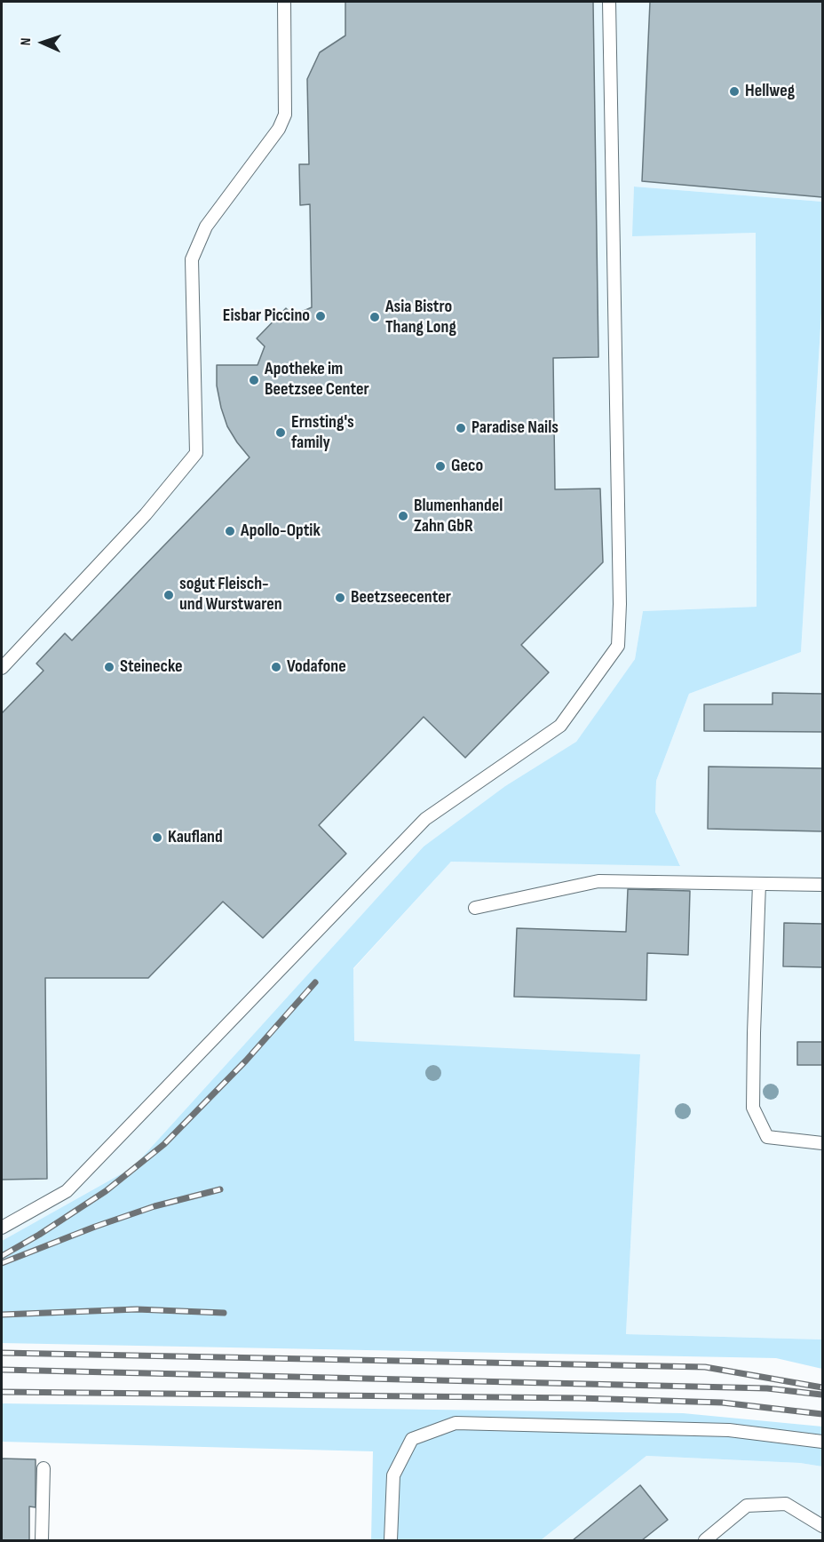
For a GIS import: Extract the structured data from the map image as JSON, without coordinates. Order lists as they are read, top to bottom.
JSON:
{
  "places": [
    "Hellweg",
    "Eisbar Piccino",
    "Asia Bistro Thang Long",
    "Apotheke im Beetzsee Center",
    "Paradise Nails",
    "Ernsting's family",
    "Geco",
    "Blumenhandel Zahn GbR",
    "Apollo-Optik",
    "sogut Fleisch- und Wurstwaren",
    "Beetzseecenter",
    "Steinecke",
    "Vodafone",
    "Kaufland"
  ],
  "north": "left"
}
